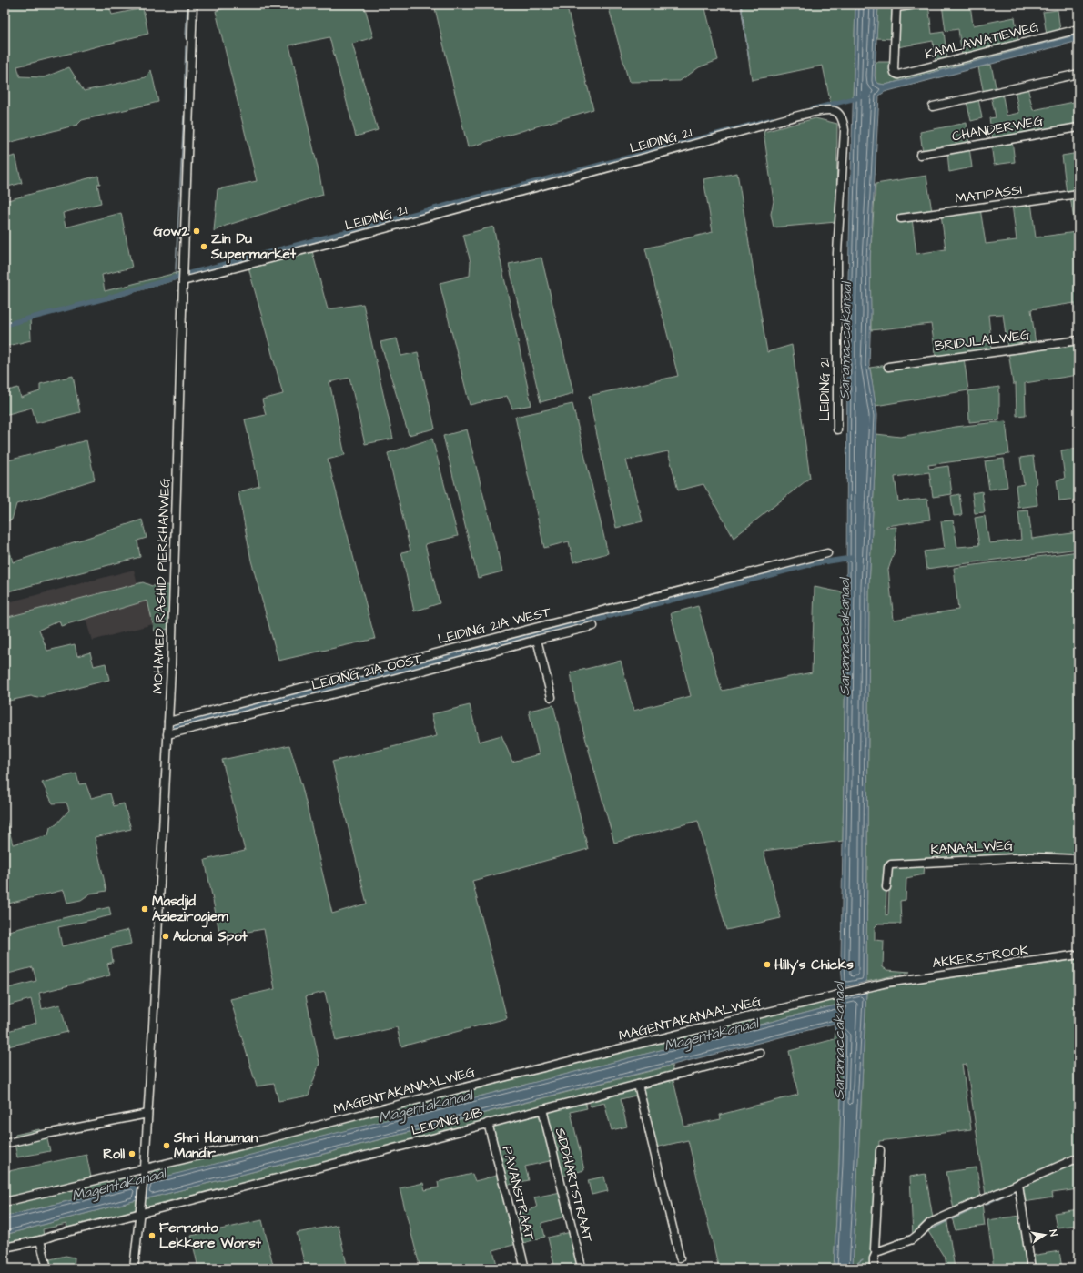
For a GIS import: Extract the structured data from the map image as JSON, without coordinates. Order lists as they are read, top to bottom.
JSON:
{
  "streets": {
    "street": [
      "KAMLAWATIEWEG",
      "CHANDERWEG",
      "LEIDING 21",
      "MATIPASSI",
      "BRIDJLALWEG",
      "MOHAMED RASHID PIERKHANWEG",
      "LEIDING 21A WEST",
      "LEIDING 21A OOST",
      "KANAALWEG",
      "AKKERSTROOK",
      "MAGENTAKANAALWEG",
      "LEIDING 21B",
      "SIDDHARTSTRAAT",
      "PAVANSTRAAT"
    ]
  },
  "crossings": [
    ["LEIDING 21", "MOHAMED RASHID PIERKHANWEG"],
    ["MOHAMED RASHID PIERKHANWEG", "LEIDING 21A WEST"],
    ["MOHAMED RASHID PIERKHANWEG", "LEIDING 21A OOST"],
    ["MOHAMED RASHID PIERKHANWEG", "MAGENTAKANAALWEG"],
    ["MOHAMED RASHID PIERKHANWEG", "LEIDING 21B"],
    ["AKKERSTROOK", "MAGENTAKANAALWEG"],
    ["LEIDING 21B", "SIDDHARTSTRAAT"],
    ["LEIDING 21B", "PAVANSTRAAT"]
  ],
  "water": ["Saramaccakanaal", "Magentakanaal"],
  "places": [
    "Gow2",
    "Zin Du Supermarket",
    "Masdjid Aziezirogiem",
    "Adonai Spot",
    "Hilly's Chicks",
    "Shri Hanuman Mandir",
    "Roll",
    "Ferranto Lekkere Worst"
  ],
  "north": "right"
}
